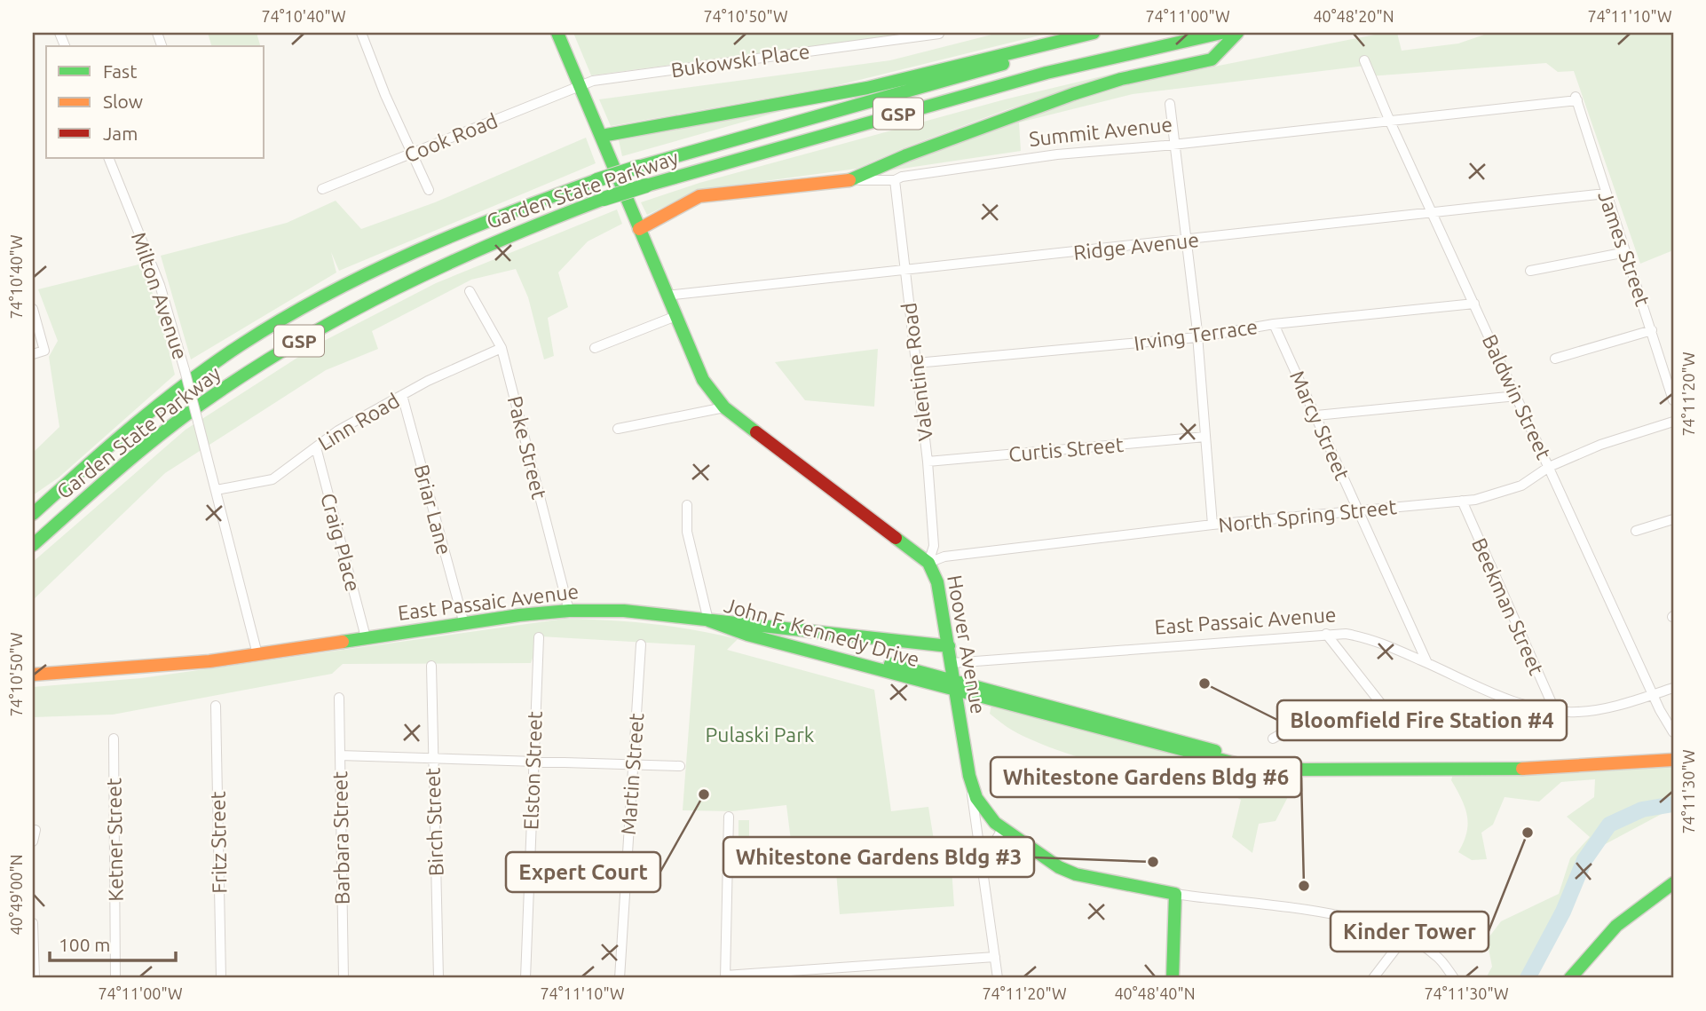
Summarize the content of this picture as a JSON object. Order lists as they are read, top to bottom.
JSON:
{
  "streets": {
    "main road": [
      "GSP",
      "Summit Avenue",
      "Garden State Parkway",
      "East Passaic Avenue",
      "John F. Kennedy Drive",
      "Hoover Avenue"
    ],
    "street": [
      "Bukowski Place",
      "Cook Road",
      "Ridge Avenue",
      "James Street",
      "Milton Avenue",
      "Irving Terrace",
      "Valentine Road",
      "Baldwin Street",
      "Linn Road",
      "Marcy Street",
      "Pake Street",
      "Curtis Street",
      "Briar Lane",
      "North Spring Street",
      "Craig Place",
      "Beekman Street",
      "Elston Street",
      "Martin Street",
      "Birch Street",
      "Barbara Street",
      "Ketner Street",
      "Fritz Street"
    ]
  },
  "crossings": [
    ["Bukowski Place", "Cook Road"],
    ["Bukowski Place", "Hoover Avenue"],
    ["Summit Avenue", "James Street"],
    ["Summit Avenue", "Valentine Road"],
    ["Summit Avenue", "Baldwin Street"],
    ["Summit Avenue", "Hoover Avenue"],
    ["Cook Road", "Hoover Avenue"],
    ["Ridge Avenue", "James Street"],
    ["Ridge Avenue", "Valentine Road"],
    ["Ridge Avenue", "Baldwin Street"],
    ["Ridge Avenue", "Hoover Avenue"],
    ["Milton Avenue", "Linn Road"],
    ["Milton Avenue", "East Passaic Avenue"],
    ["Irving Terrace", "Valentine Road"],
    ["Irving Terrace", "Baldwin Street"],
    ["Irving Terrace", "Marcy Street"],
    ["Valentine Road", "Curtis Street"],
    ["Valentine Road", "North Spring Street"],
    ["Valentine Road", "Hoover Avenue"],
    ["Baldwin Street", "North Spring Street"],
    ["Baldwin Street", "East Passaic Avenue"],
    ["Linn Road", "Pake Street"],
    ["Linn Road", "Briar Lane"],
    ["Linn Road", "Craig Place"],
    ["Marcy Street", "North Spring Street"],
    ["Marcy Street", "East Passaic Avenue"],
    ["Pake Street", "East Passaic Avenue"],
    ["Briar Lane", "East Passaic Avenue"],
    ["North Spring Street", "Beekman Street"],
    ["North Spring Street", "Hoover Avenue"],
    ["Craig Place", "East Passaic Avenue"],
    ["East Passaic Avenue", "Beekman Street"],
    ["East Passaic Avenue", "John F. Kennedy Drive"],
    ["East Passaic Avenue", "Hoover Avenue"],
    ["John F. Kennedy Drive", "Hoover Avenue"]
  ],
  "parks": ["Pulaski Park"],
  "places": [
    "Bloomfield Fire Station #4",
    "Expert Court",
    "Kinder Tower",
    "Whitestone Gardens Bldg #3",
    "Whitestone Gardens Bldg #6"
  ],
  "legend": ["Fast", "Slow", "Jam"],
  "scale_bar": "100 m",
  "coordinates": [
    "74°10'40\"W",
    "74°10'50\"W",
    "74°11'00\"W",
    "40°48'20\"N",
    "74°11'10\"W",
    "74°11'20\"W",
    "74°11'30\"W",
    "40°49'00\"N",
    "40°48'40\"N"
  ]
}
